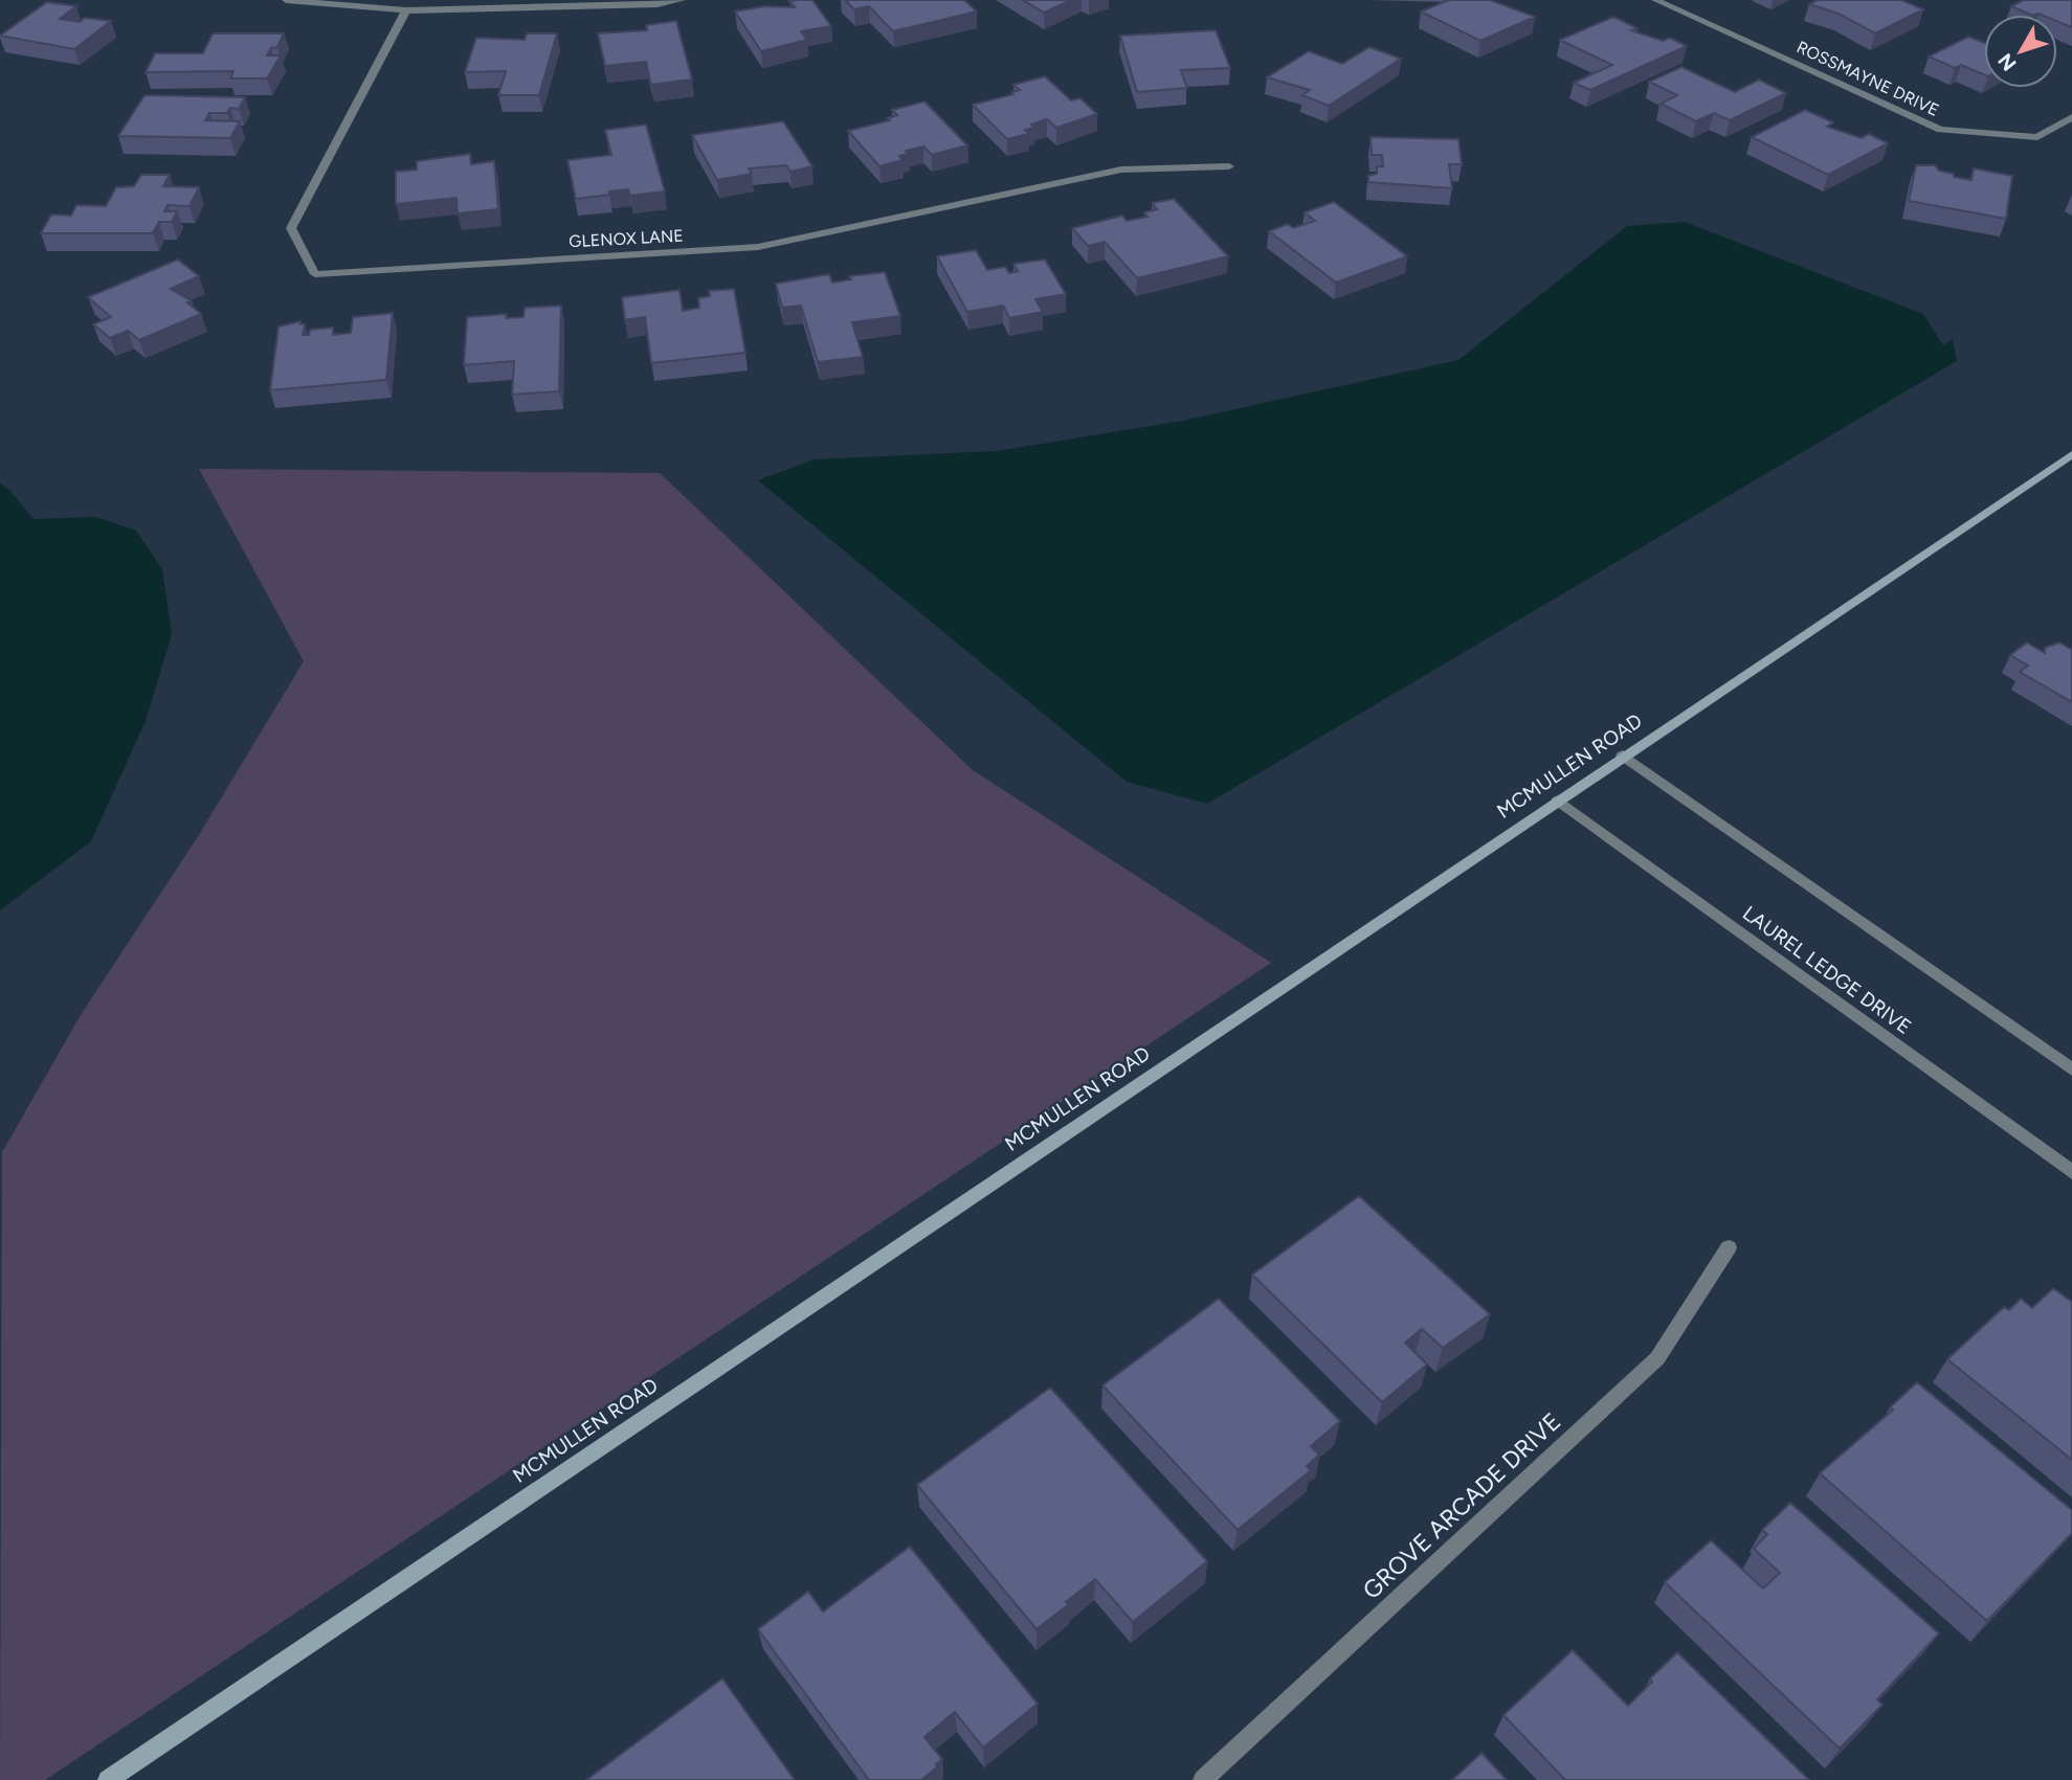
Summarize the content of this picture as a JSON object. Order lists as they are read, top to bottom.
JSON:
{
  "streets": {
    "street": [
      "ROSSMAYNE DRIVE",
      "GLENOX LANE",
      "MCMULLEN ROAD",
      "LAUREL LEDGE DRIVE",
      "GROVE ARCADE DRIVE"
    ]
  },
  "crossings": [
    ["MCMULLEN ROAD", "LAUREL LEDGE DRIVE"]
  ],
  "north": "bottom left"
}
